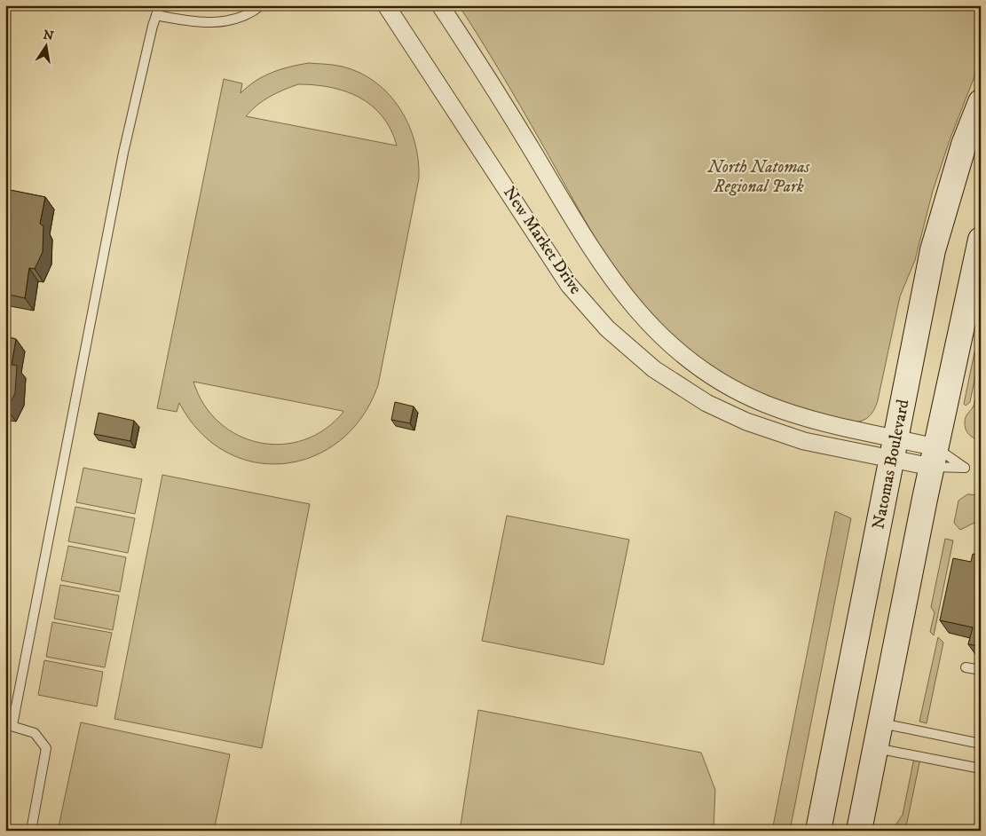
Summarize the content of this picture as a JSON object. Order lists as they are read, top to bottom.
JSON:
{
  "streets": {
    "main road": ["Natomas Boulevard"],
    "street": ["New Market Drive"]
  },
  "crossings": [
    ["New Market Drive", "Natomas Boulevard"]
  ],
  "parks": ["North Natomas Regional Park"],
  "north": "top"
}
